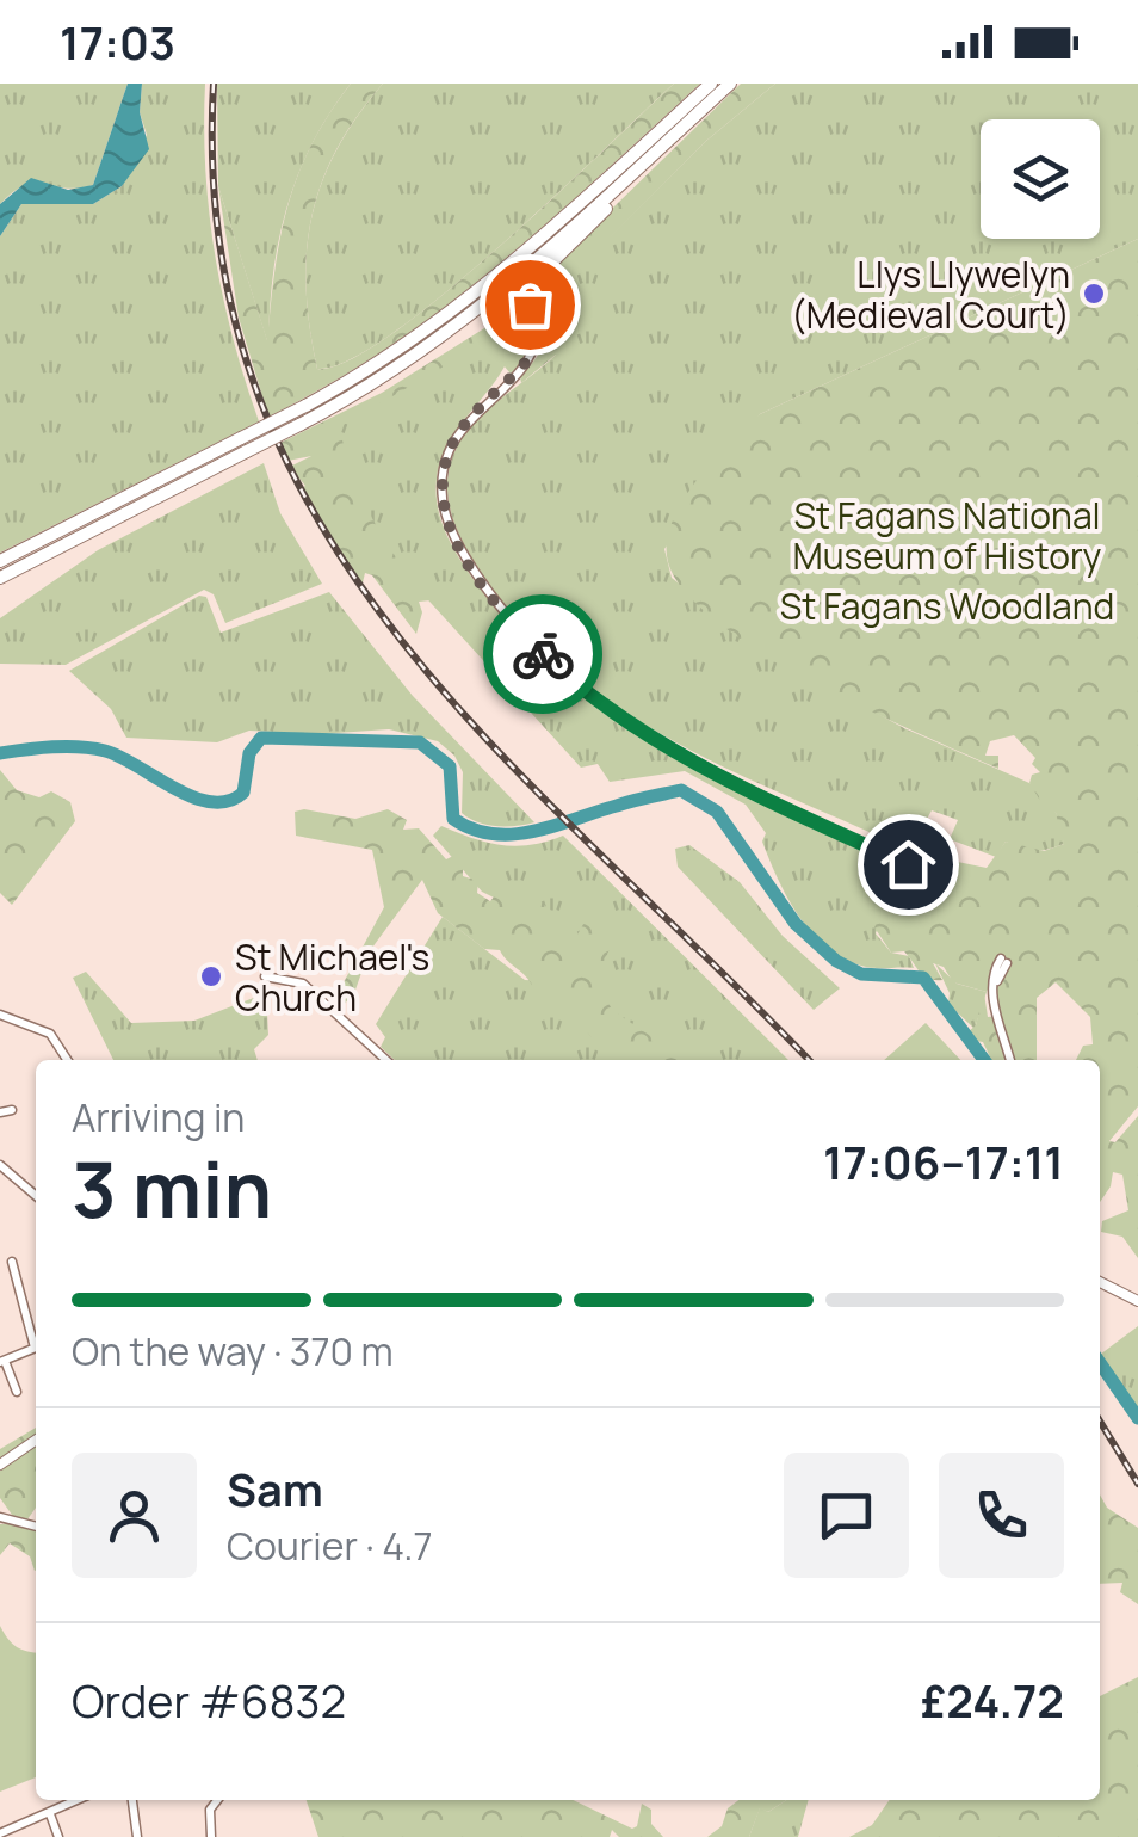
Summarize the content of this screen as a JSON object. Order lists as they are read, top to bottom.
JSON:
{
  "parks": ["St Fagans National Museum of History", "St Fagans Woodland"],
  "places": ["Llys Llywelyn (Medieval Court)", "St Michael's Church"],
  "page": {
    "status": "17:03",
    "heading": ["3 min", "Arriving in", "17:06–17:11"],
    "panel": [
      "Sam",
      "Courier · 4.7",
      "Order #6832",
      "£24.72"
    ],
    "bar": "On the way · 370 m"
  }
}
